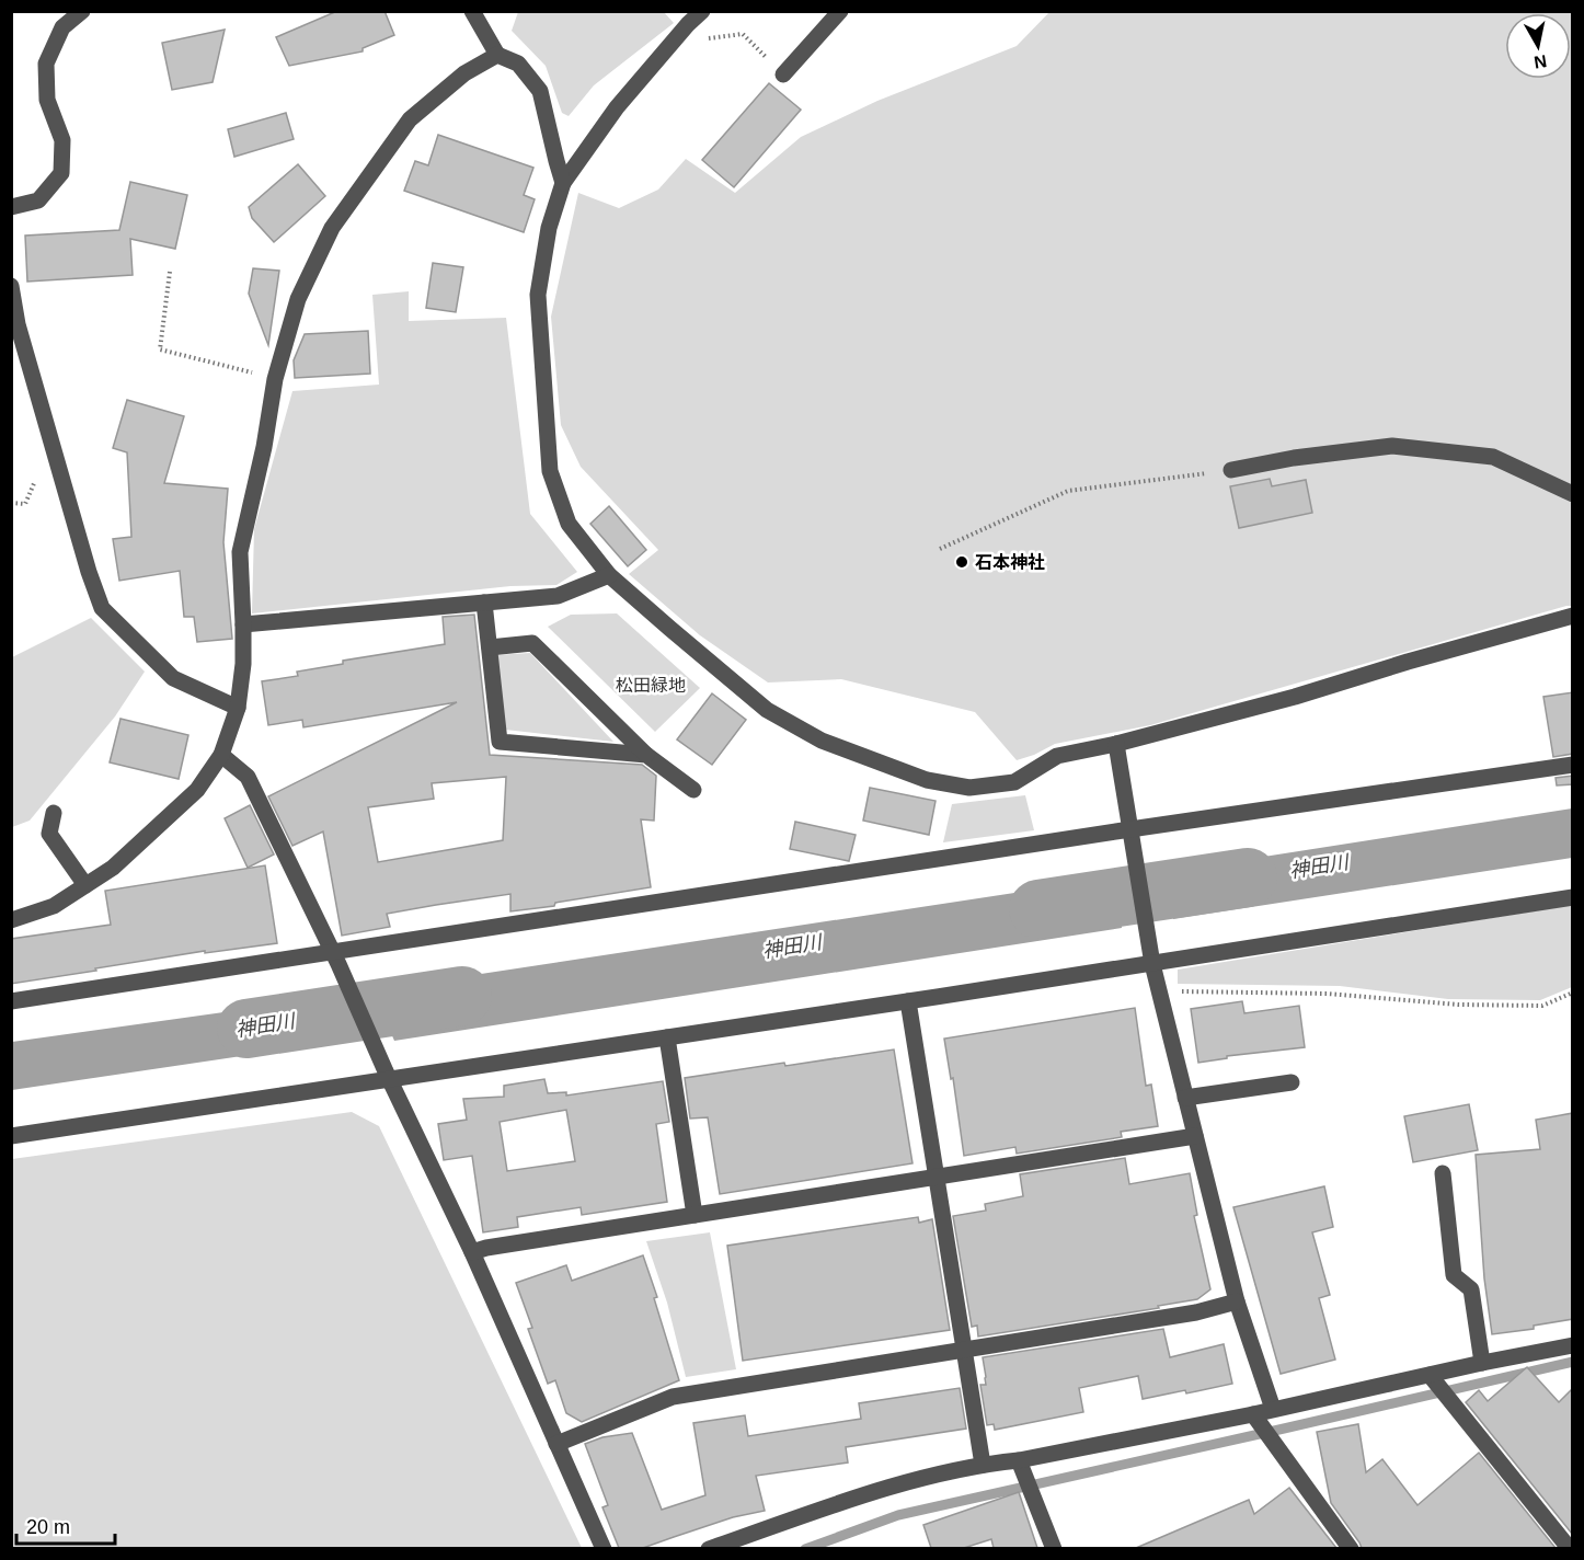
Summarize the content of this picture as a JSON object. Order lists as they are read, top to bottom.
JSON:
{
  "water": ["神田川"],
  "parks": ["松田緑地"],
  "places": ["石本神社"],
  "scale_bar": "20 m",
  "north": "bottom"
}
